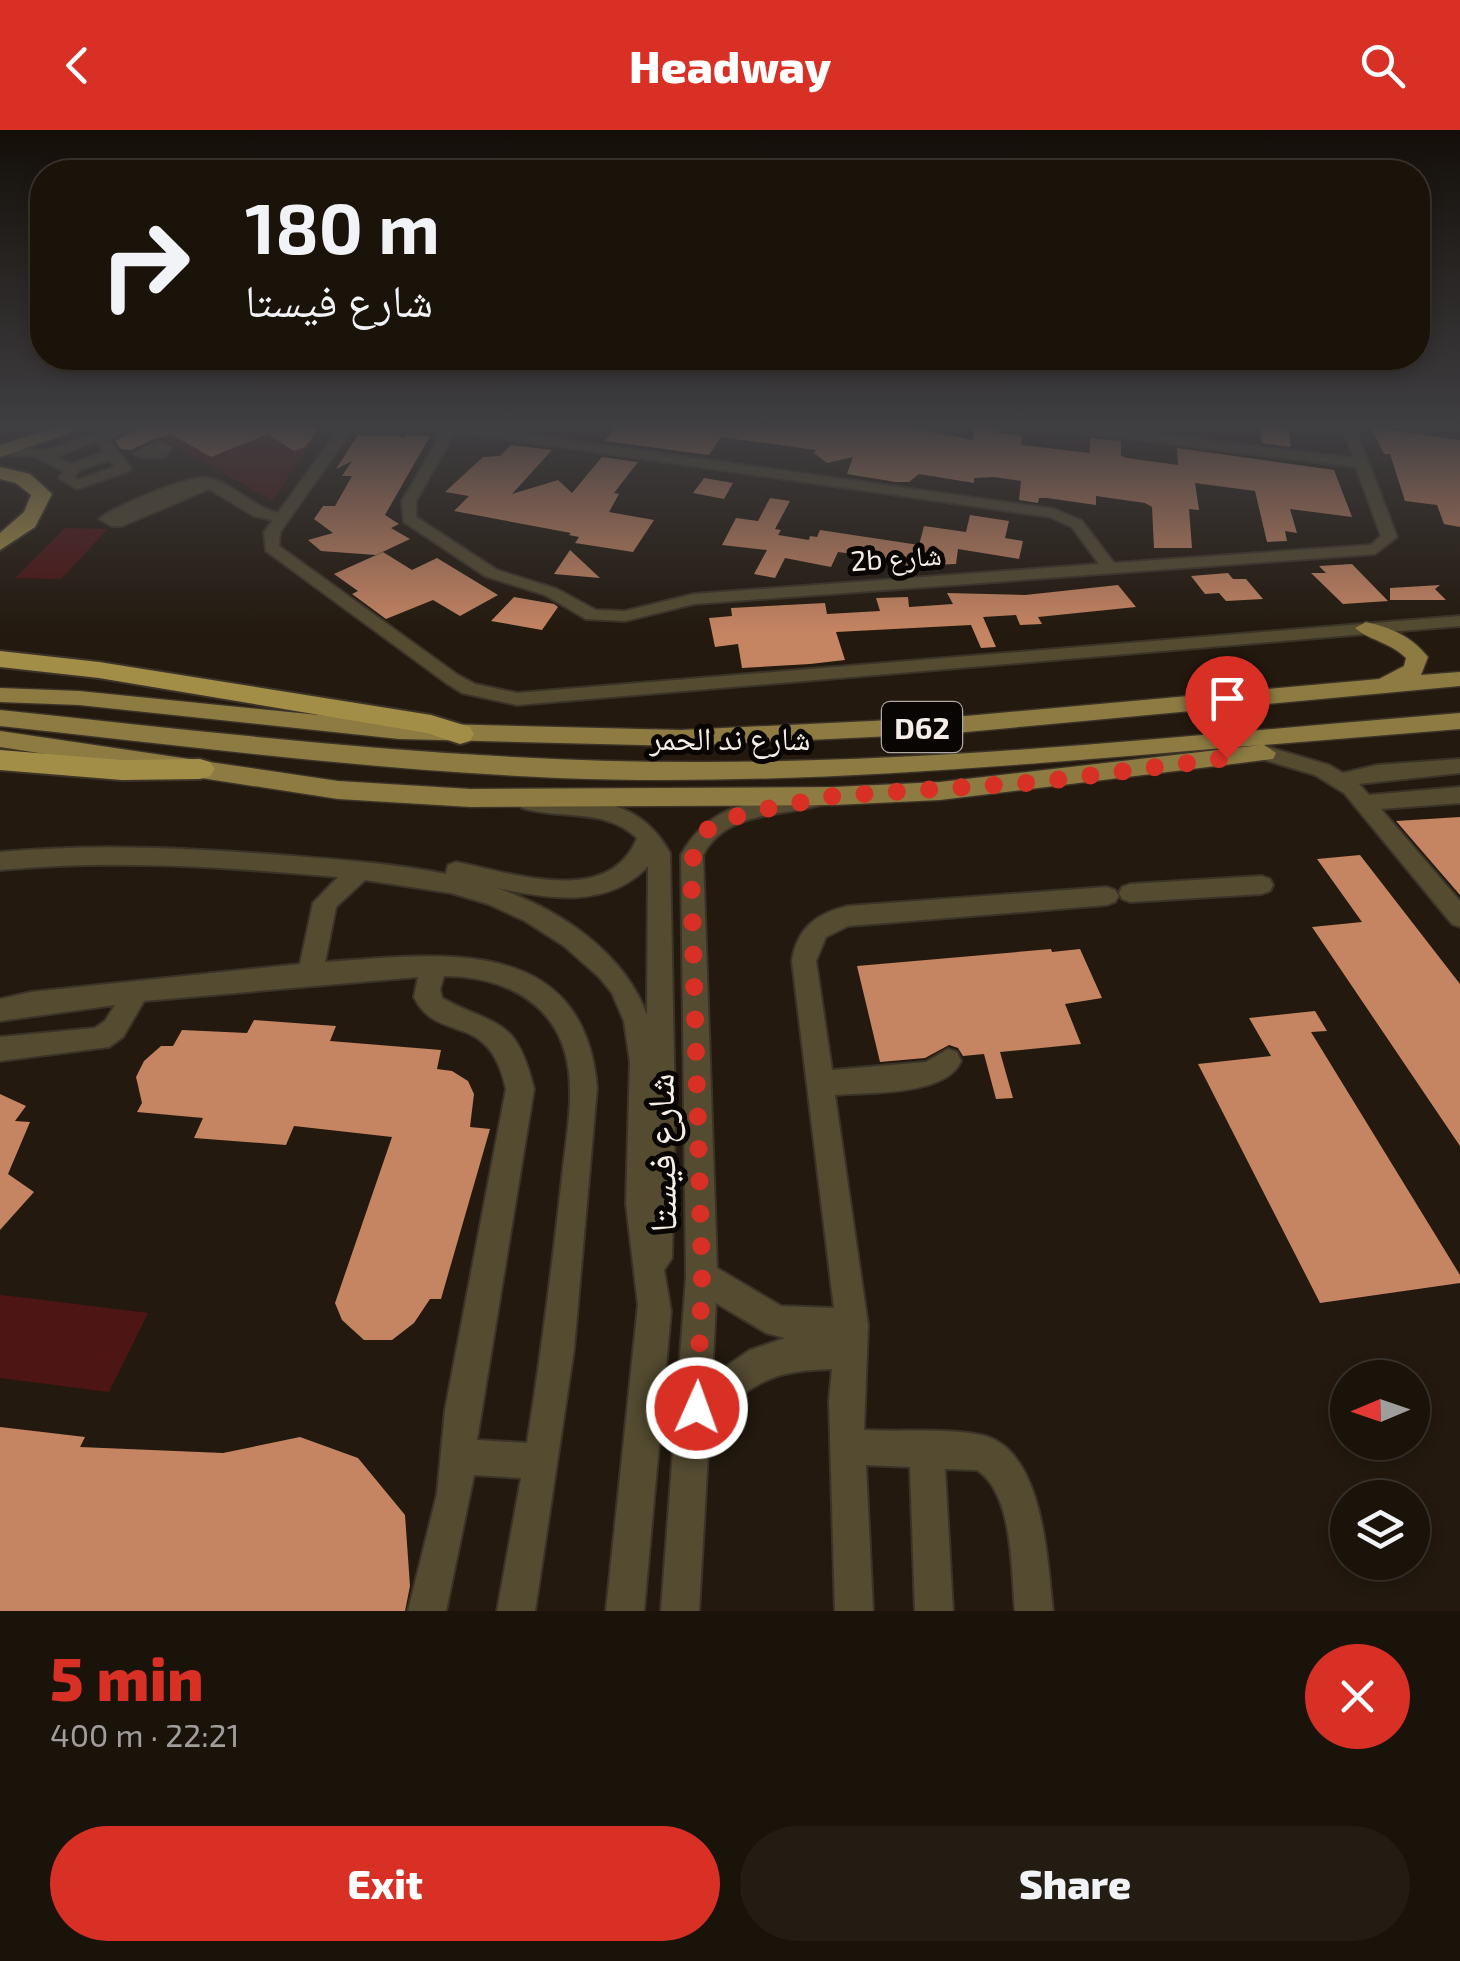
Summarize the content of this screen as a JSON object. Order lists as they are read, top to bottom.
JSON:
{
  "streets": {
    "main road": ["D62", "شارع ند الحمر"],
    "street": ["2b شارع", "شارع فيستا"]
  },
  "north": "left",
  "page": {
    "header": "Headway",
    "turn": ["180 m", "شارع فيستا"],
    "heading": ["5 min", "400 m · 22:21"],
    "buttons": ["Exit", "Share"]
  }
}
